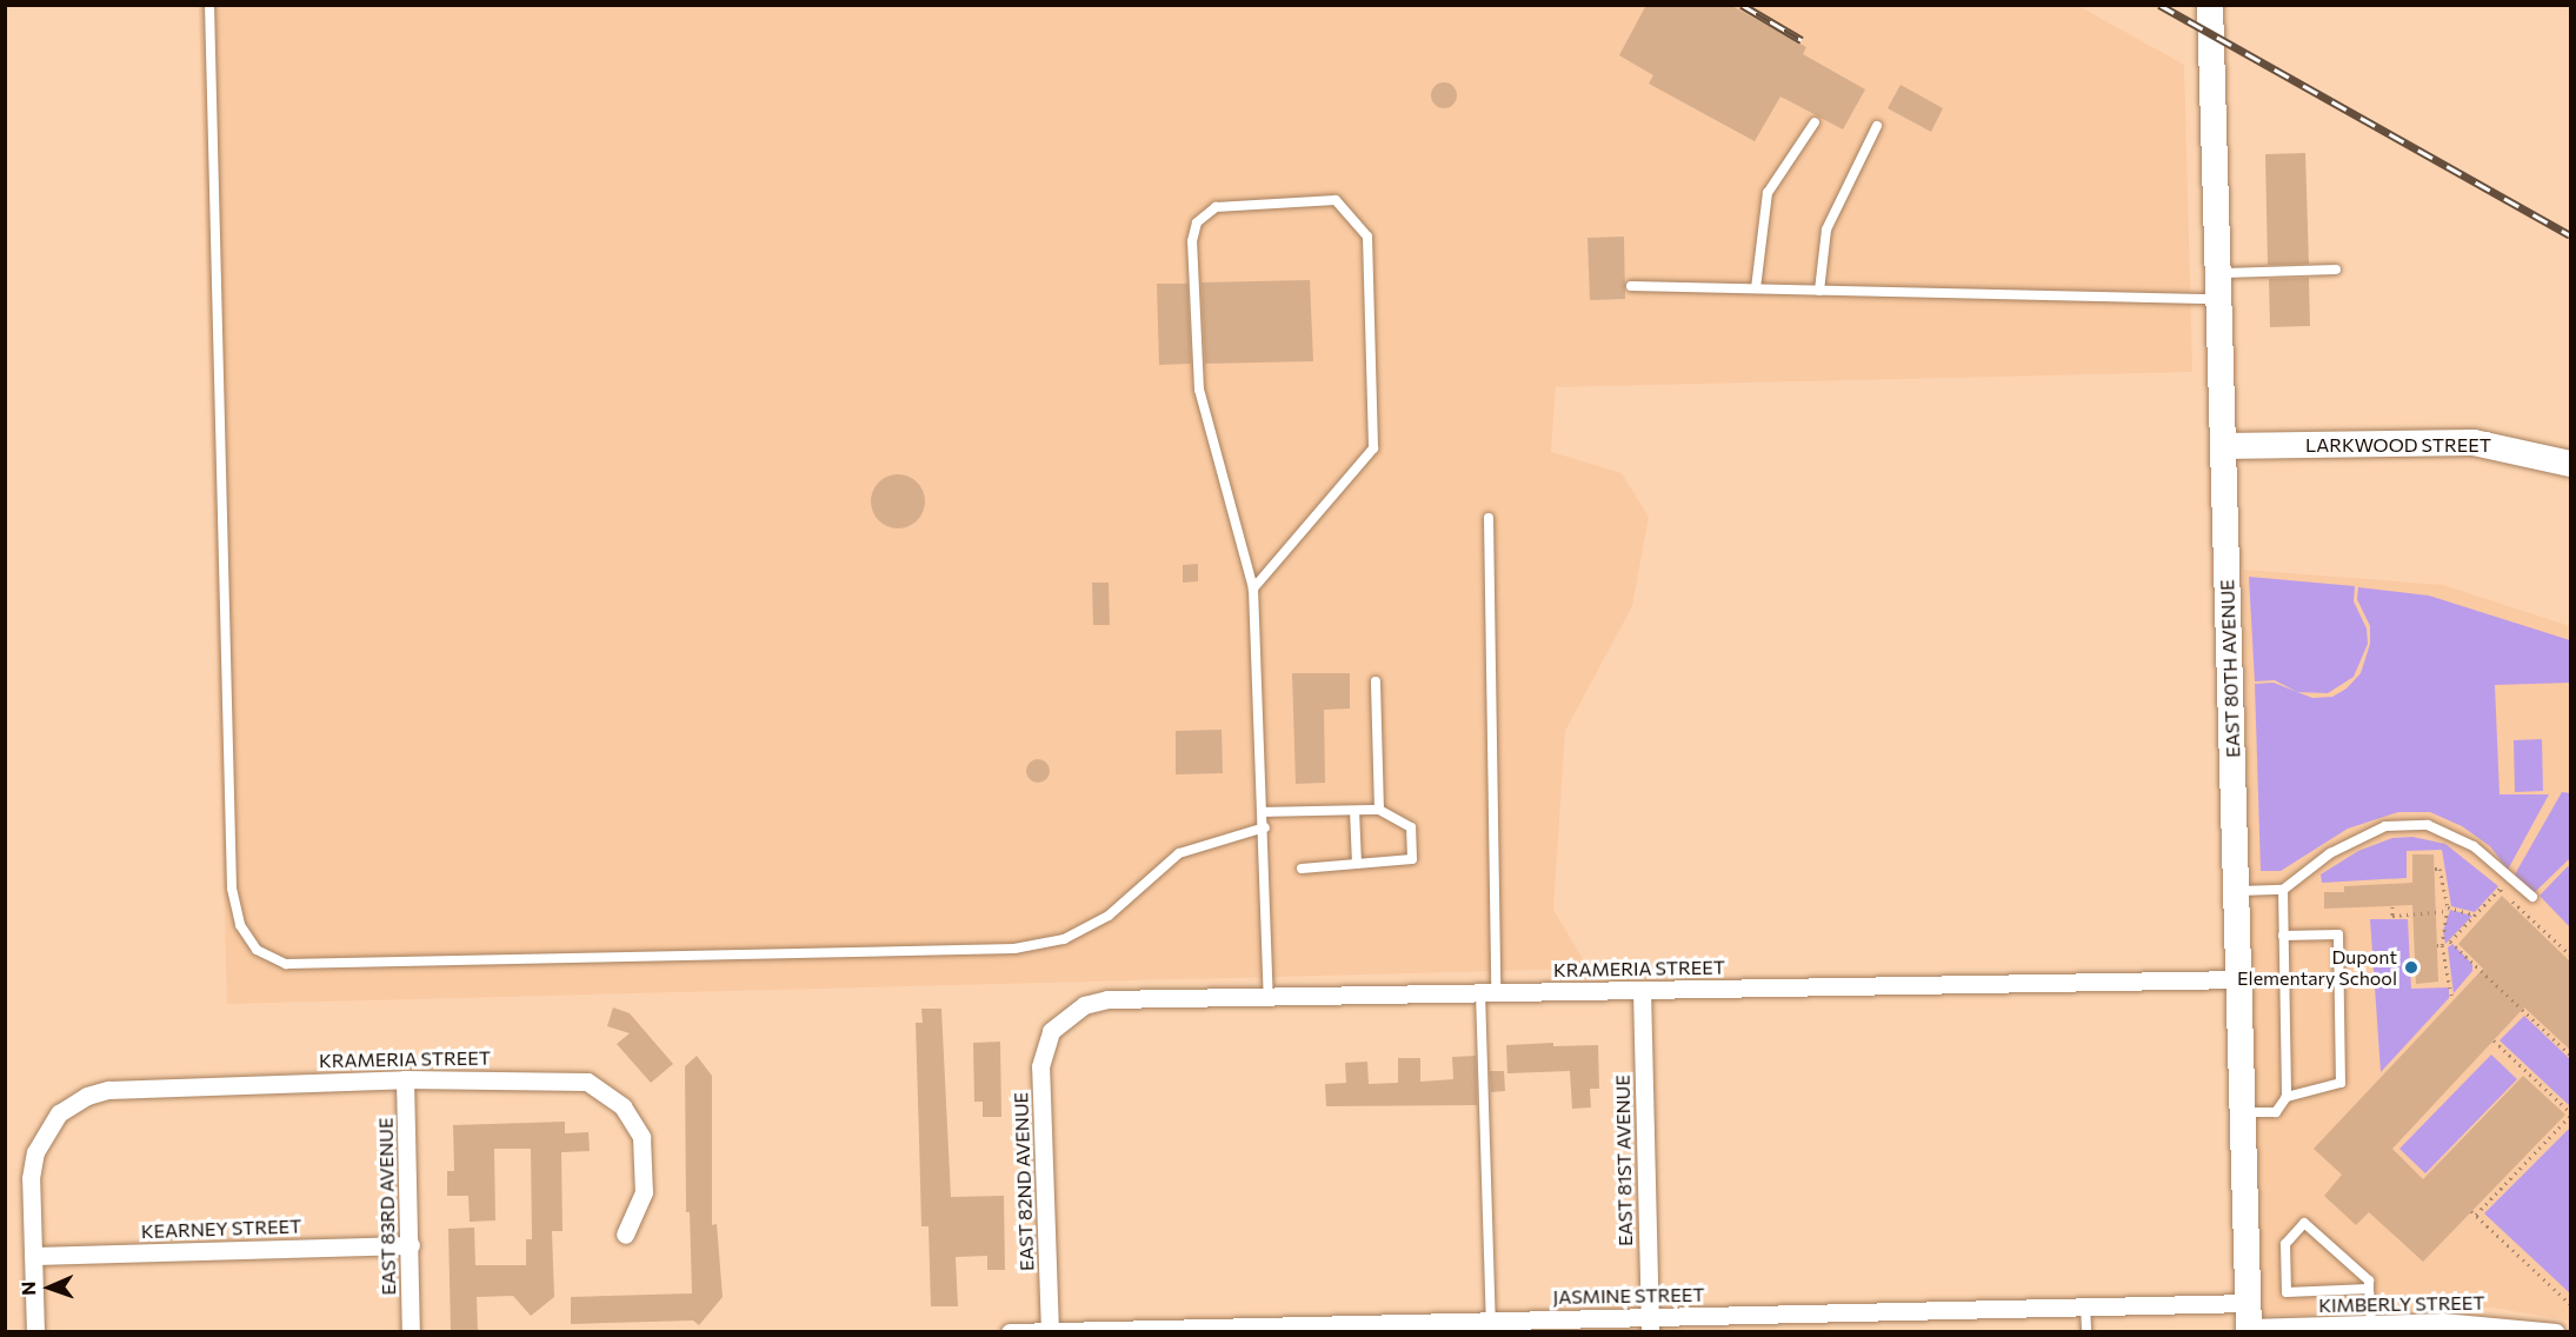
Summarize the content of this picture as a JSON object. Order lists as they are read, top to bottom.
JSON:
{
  "streets": {
    "street": [
      "LARKWOOD STREET",
      "EAST 80TH AVENUE",
      "KRAMERIA STREET",
      "EAST 81ST AVENUE",
      "EAST 82ND AVENUE",
      "EAST 83RD AVENUE",
      "KEARNEY STREET",
      "JASMINE STREET",
      "KIMBERLY STREET"
    ]
  },
  "crossings": [
    ["LARKWOOD STREET", "EAST 80TH AVENUE"],
    ["EAST 80TH AVENUE", "KRAMERIA STREET"],
    ["EAST 80TH AVENUE", "JASMINE STREET"],
    ["EAST 80TH AVENUE", "KIMBERLY STREET"],
    ["KRAMERIA STREET", "EAST 81ST AVENUE"],
    ["KRAMERIA STREET", "EAST 82ND AVENUE"],
    ["KRAMERIA STREET", "EAST 83RD AVENUE"],
    ["KRAMERIA STREET", "KEARNEY STREET"],
    ["EAST 81ST AVENUE", "JASMINE STREET"],
    ["EAST 82ND AVENUE", "JASMINE STREET"],
    ["EAST 83RD AVENUE", "KEARNEY STREET"],
    ["JASMINE STREET", "KIMBERLY STREET"]
  ],
  "places": ["Dupont Elementary School"],
  "north": "left"
}
